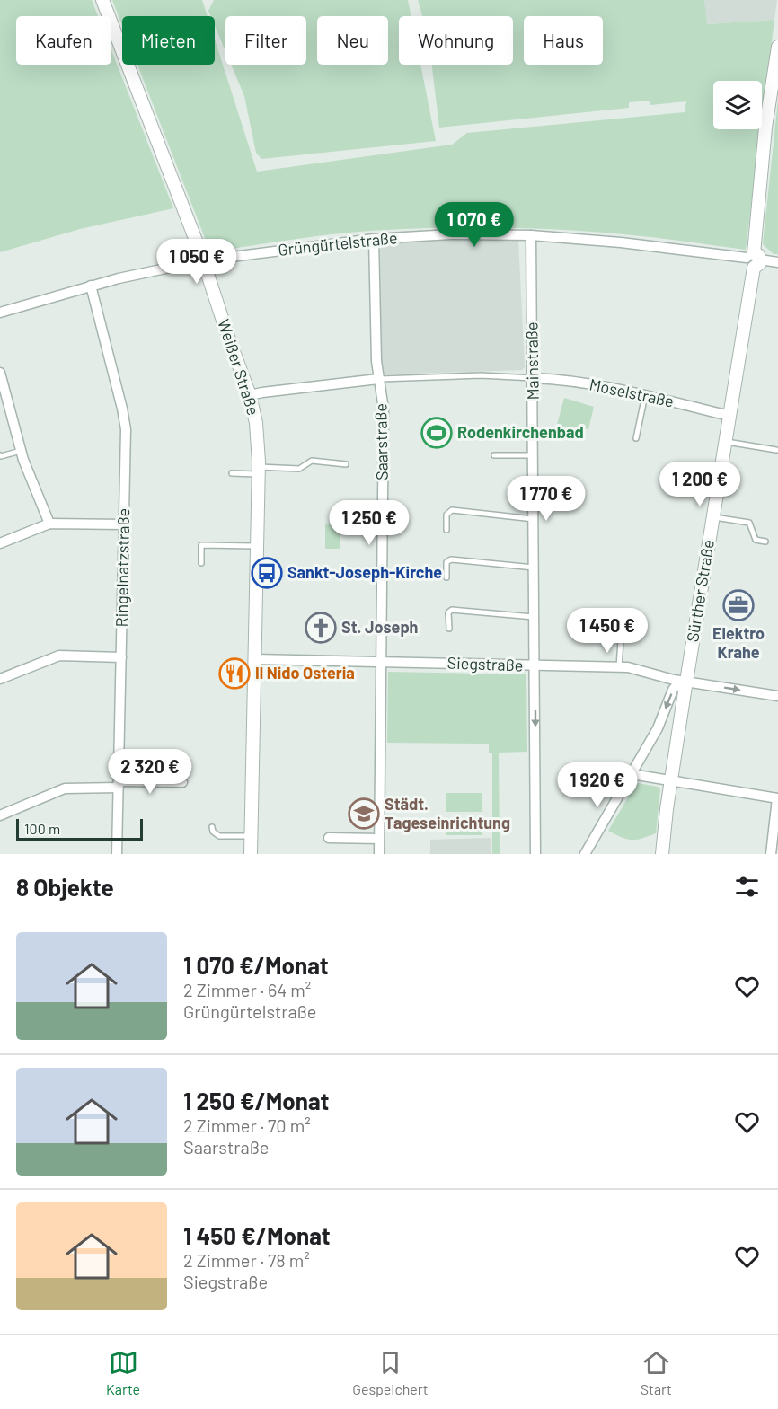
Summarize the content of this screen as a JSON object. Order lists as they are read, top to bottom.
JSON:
{
  "streets": {
    "street": [
      "Grüngürtelstraße",
      "Mainstraße",
      "Weißer Straße",
      "Moselstraße",
      "Saarstraße",
      "Ringelnatzstraße",
      "Sürther Straße",
      "Siegstraße"
    ]
  },
  "crossings": [
    ["Grüngürtelstraße", "Mainstraße"],
    ["Grüngürtelstraße", "Weißer Straße"],
    ["Grüngürtelstraße", "Saarstraße"],
    ["Grüngürtelstraße", "Ringelnatzstraße"],
    ["Grüngürtelstraße", "Sürther Straße"],
    ["Mainstraße", "Moselstraße"],
    ["Mainstraße", "Siegstraße"],
    ["Weißer Straße", "Siegstraße"],
    ["Moselstraße", "Sürther Straße"],
    ["Saarstraße", "Siegstraße"],
    ["Sürther Straße", "Siegstraße"]
  ],
  "places": {
    "sports": ["Rodenkirchenbad"],
    "bus stop": ["Sankt-Joseph-Kirche"],
    "office": ["Elektro Krahe"],
    "church": ["St. Joseph"],
    "restaurant": ["Il Nido Osteria"],
    "school or university": ["Städt. Tageseinrichtung"]
  },
  "scale_bar": "100 m",
  "page": {
    "chip": [
      "Kaufen",
      "Mieten",
      "Filter",
      "Neu",
      "Wohnung",
      "Haus"
    ],
    "price": [
      "1 070 €",
      "1 050 €",
      "1 200 €",
      "1 770 €",
      "1 250 €",
      "1 450 €",
      "2 320 €",
      "1 920 €"
    ],
    "scale": "100 m",
    "heading": "8 Objekte",
    "list": [
      {
        "name": "1 070 €/Monat",
        "note": "2 Zimmer · 64 m² · Grüngürtelstraße"
      },
      {
        "name": "1 250 €/Monat",
        "note": "2 Zimmer · 70 m² · Saarstraße"
      },
      {
        "name": "1 450 €/Monat",
        "note": "2 Zimmer · 78 m² · Siegstraße"
      }
    ],
    "tabs": ["Karte", "Gespeichert", "Start"]
  }
}
